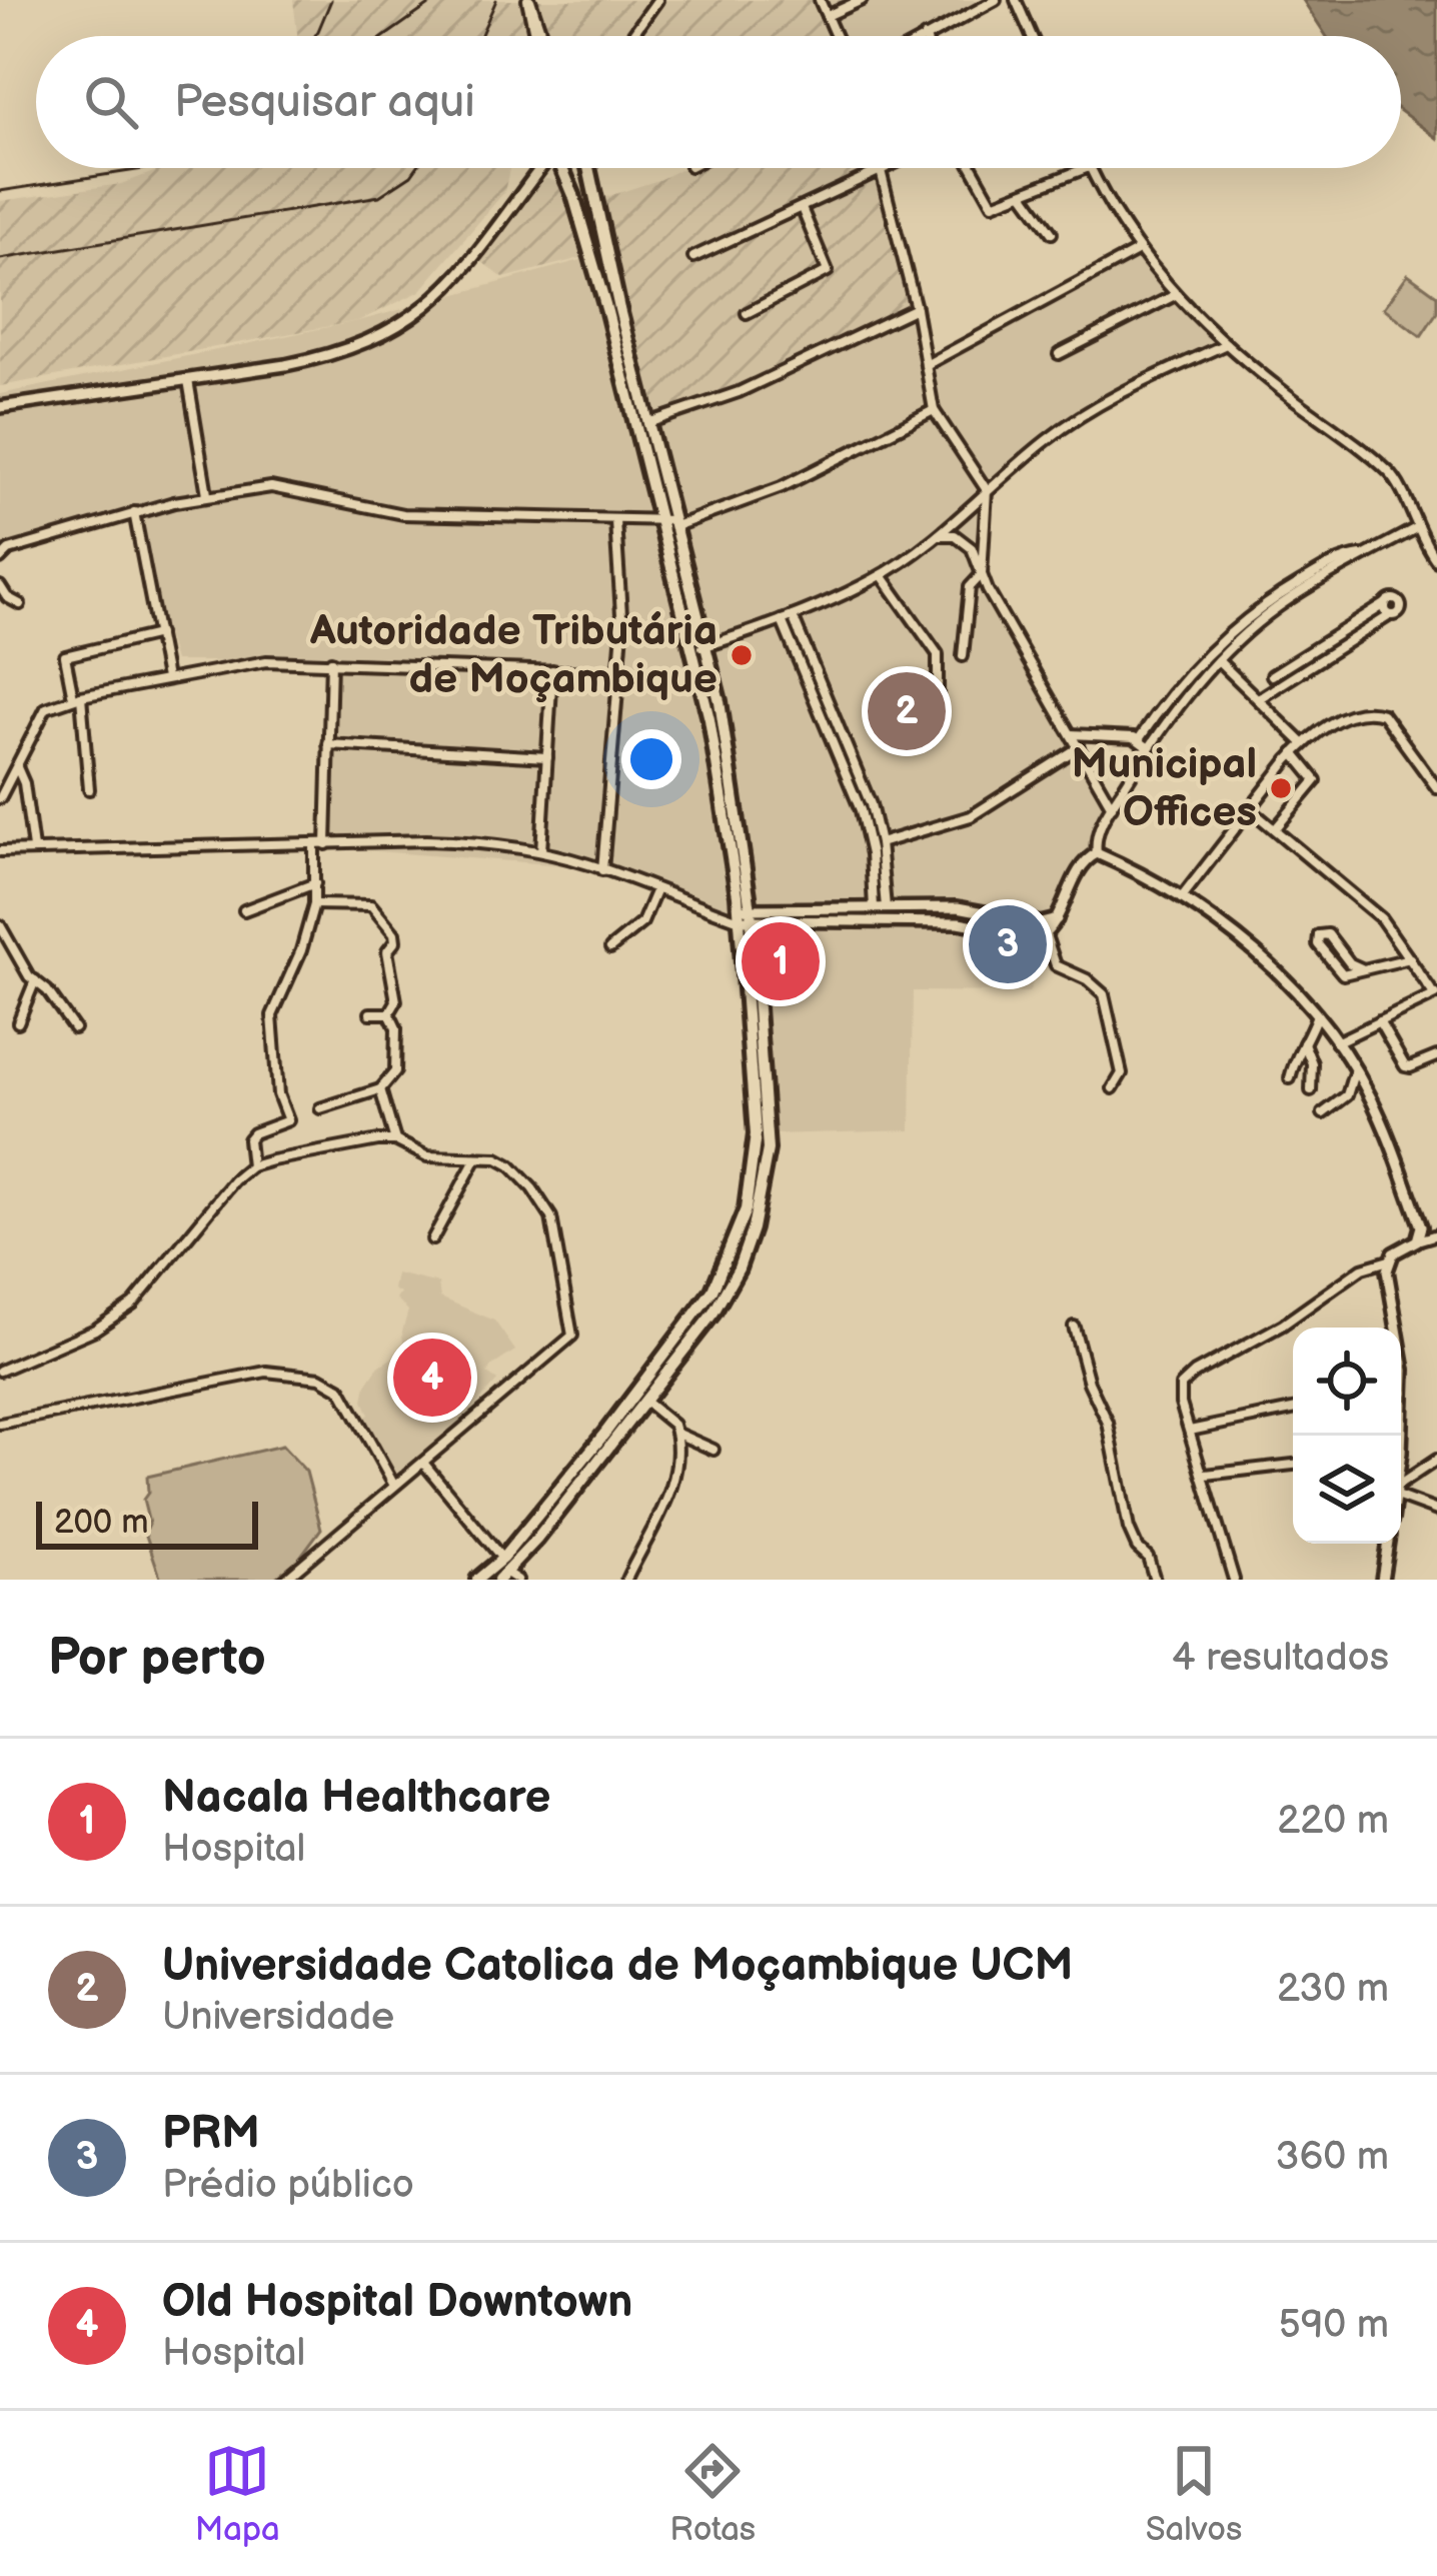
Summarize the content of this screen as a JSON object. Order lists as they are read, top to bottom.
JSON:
{
  "places": ["Autoridade Tributária de Moçambique", "Municipal Offices"],
  "scale_bar": "200 m",
  "page": {
    "search": "Pesquisar aqui",
    "pins": [
      "2",
      "3",
      "1",
      "4"
    ],
    "scale": "200 m",
    "heading": ["Por perto", "4 resultados"],
    "list": [
      {
        "mark": "1",
        "name": "Nacala Healthcare",
        "note": "Hospital",
        "value": "220 m"
      },
      {
        "mark": "2",
        "name": "Universidade Catolica de Moçambique UCM",
        "note": "Universidade",
        "value": "230 m"
      },
      {
        "mark": "3",
        "name": "PRM",
        "note": "Prédio público",
        "value": "360 m"
      },
      {
        "mark": "4",
        "name": "Old Hospital Downtown",
        "note": "Hospital",
        "value": "590 m"
      }
    ],
    "nav": ["Mapa", "Rotas", "Salvos"]
  }
}
